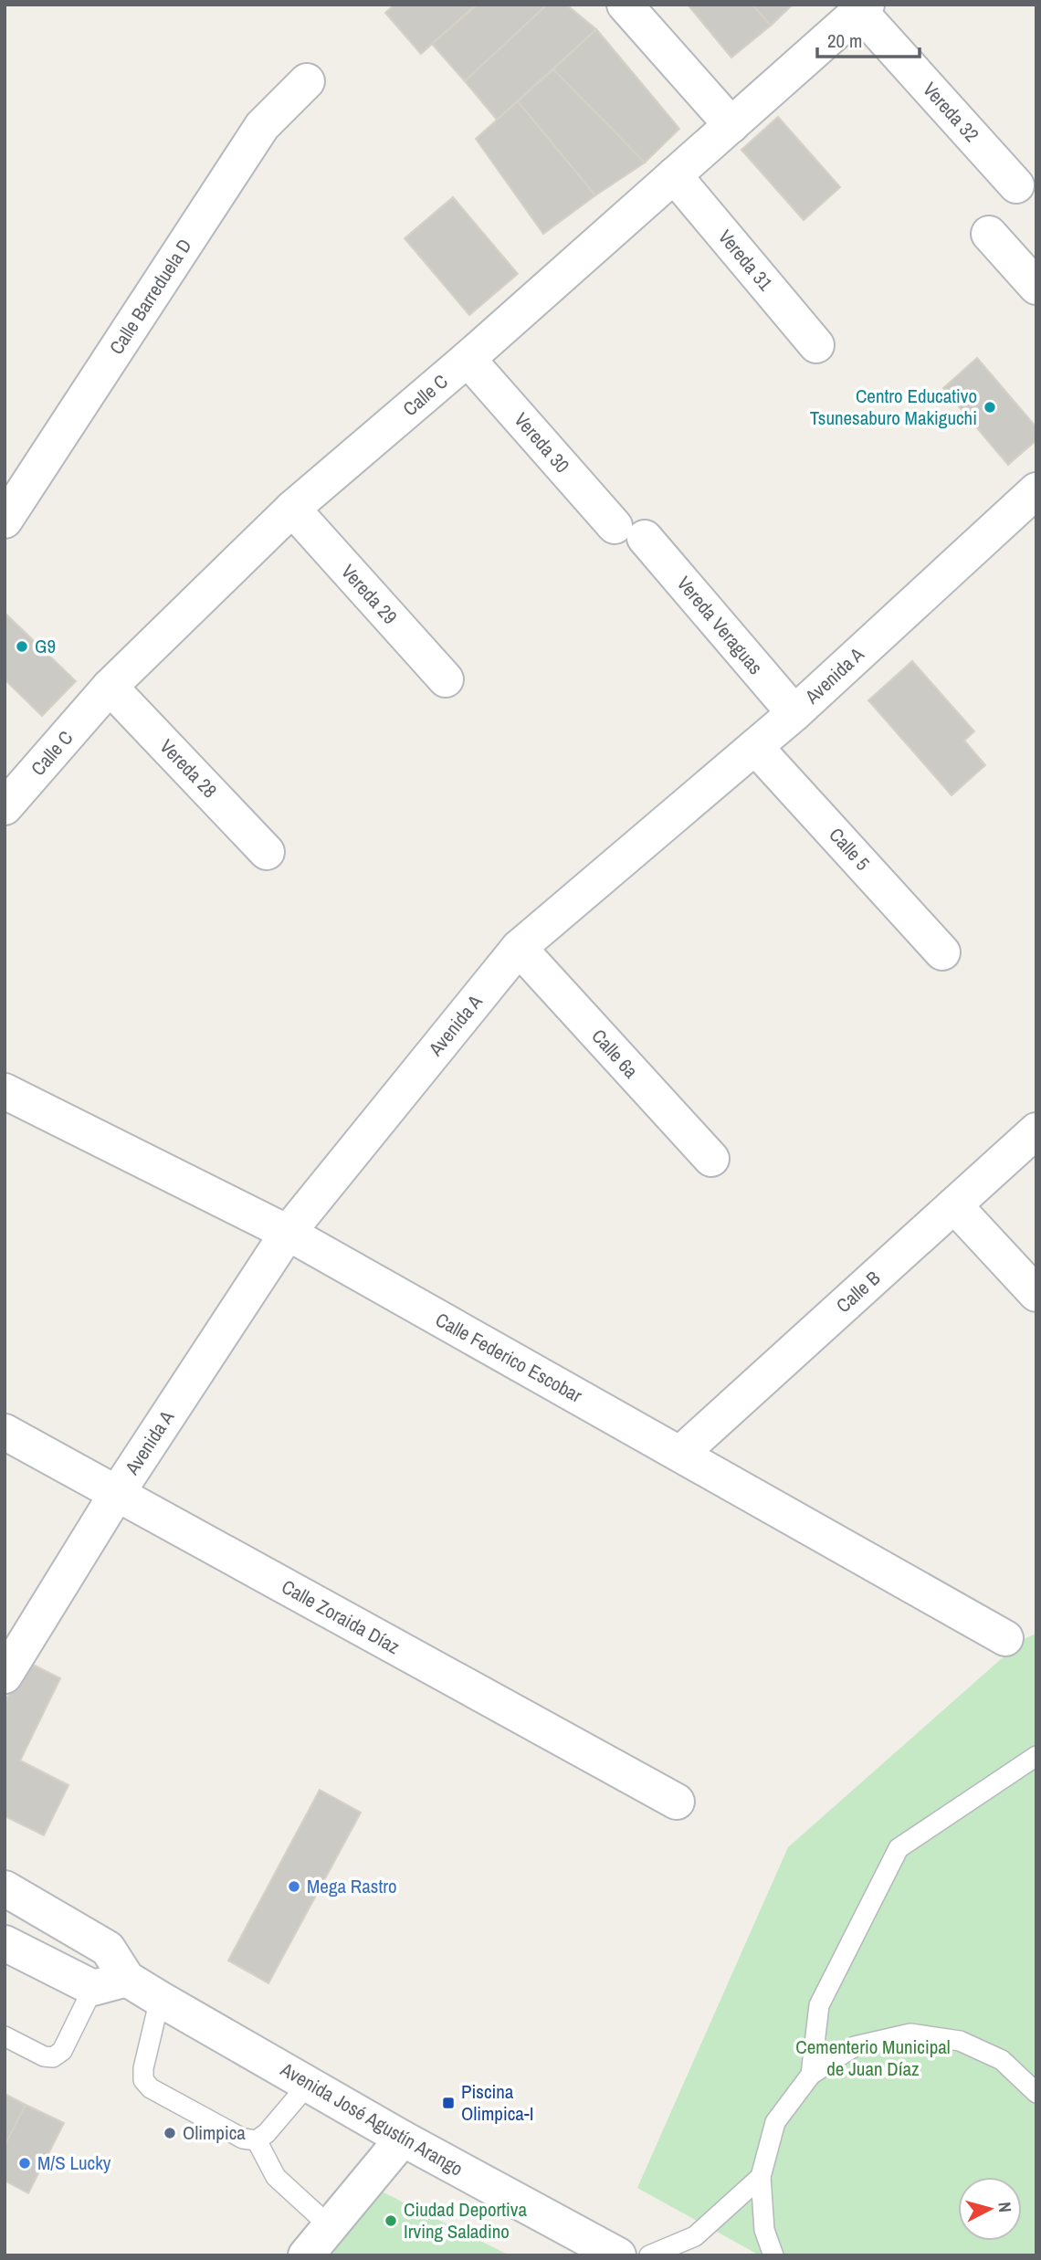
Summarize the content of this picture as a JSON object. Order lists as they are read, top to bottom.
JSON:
{
  "streets": {
    "street": [
      "Vereda 32",
      "Vereda 31",
      "Calle Barreduela D",
      "Calle C",
      "Vereda 30",
      "Vereda 29",
      "Vereda Veraguas",
      "Avenida A",
      "Vereda 28",
      "Calle 5",
      "Calle 6a",
      "Calle B",
      "Calle Federico Escobar",
      "Calle Zoraida Díaz",
      "Avenida José Agustín Arango"
    ]
  },
  "crossings": [
    ["Vereda 32", "Calle C"],
    ["Vereda 31", "Calle C"],
    ["Calle C", "Vereda 30"],
    ["Calle C", "Vereda 29"],
    ["Calle C", "Vereda 28"],
    ["Vereda 30", "Vereda Veraguas"],
    ["Vereda Veraguas", "Avenida A"],
    ["Avenida A", "Calle 5"],
    ["Avenida A", "Calle 6a"],
    ["Avenida A", "Calle Federico Escobar"],
    ["Avenida A", "Calle Zoraida Díaz"],
    ["Calle B", "Calle Federico Escobar"]
  ],
  "parks": ["Cementerio Municipal de Juan Díaz"],
  "places": {
    "other": [
      "Centro Educativo Tsunesaburo Makiguchi",
      "G9",
      "Mega Rastro",
      "Olimpica",
      "M/S Lucky",
      "Ciudad Deportiva Irving Saladino"
    ],
    "transit": ["Piscina Olimpica-I"]
  },
  "scale_bar": "20 m",
  "north": "right"
}
